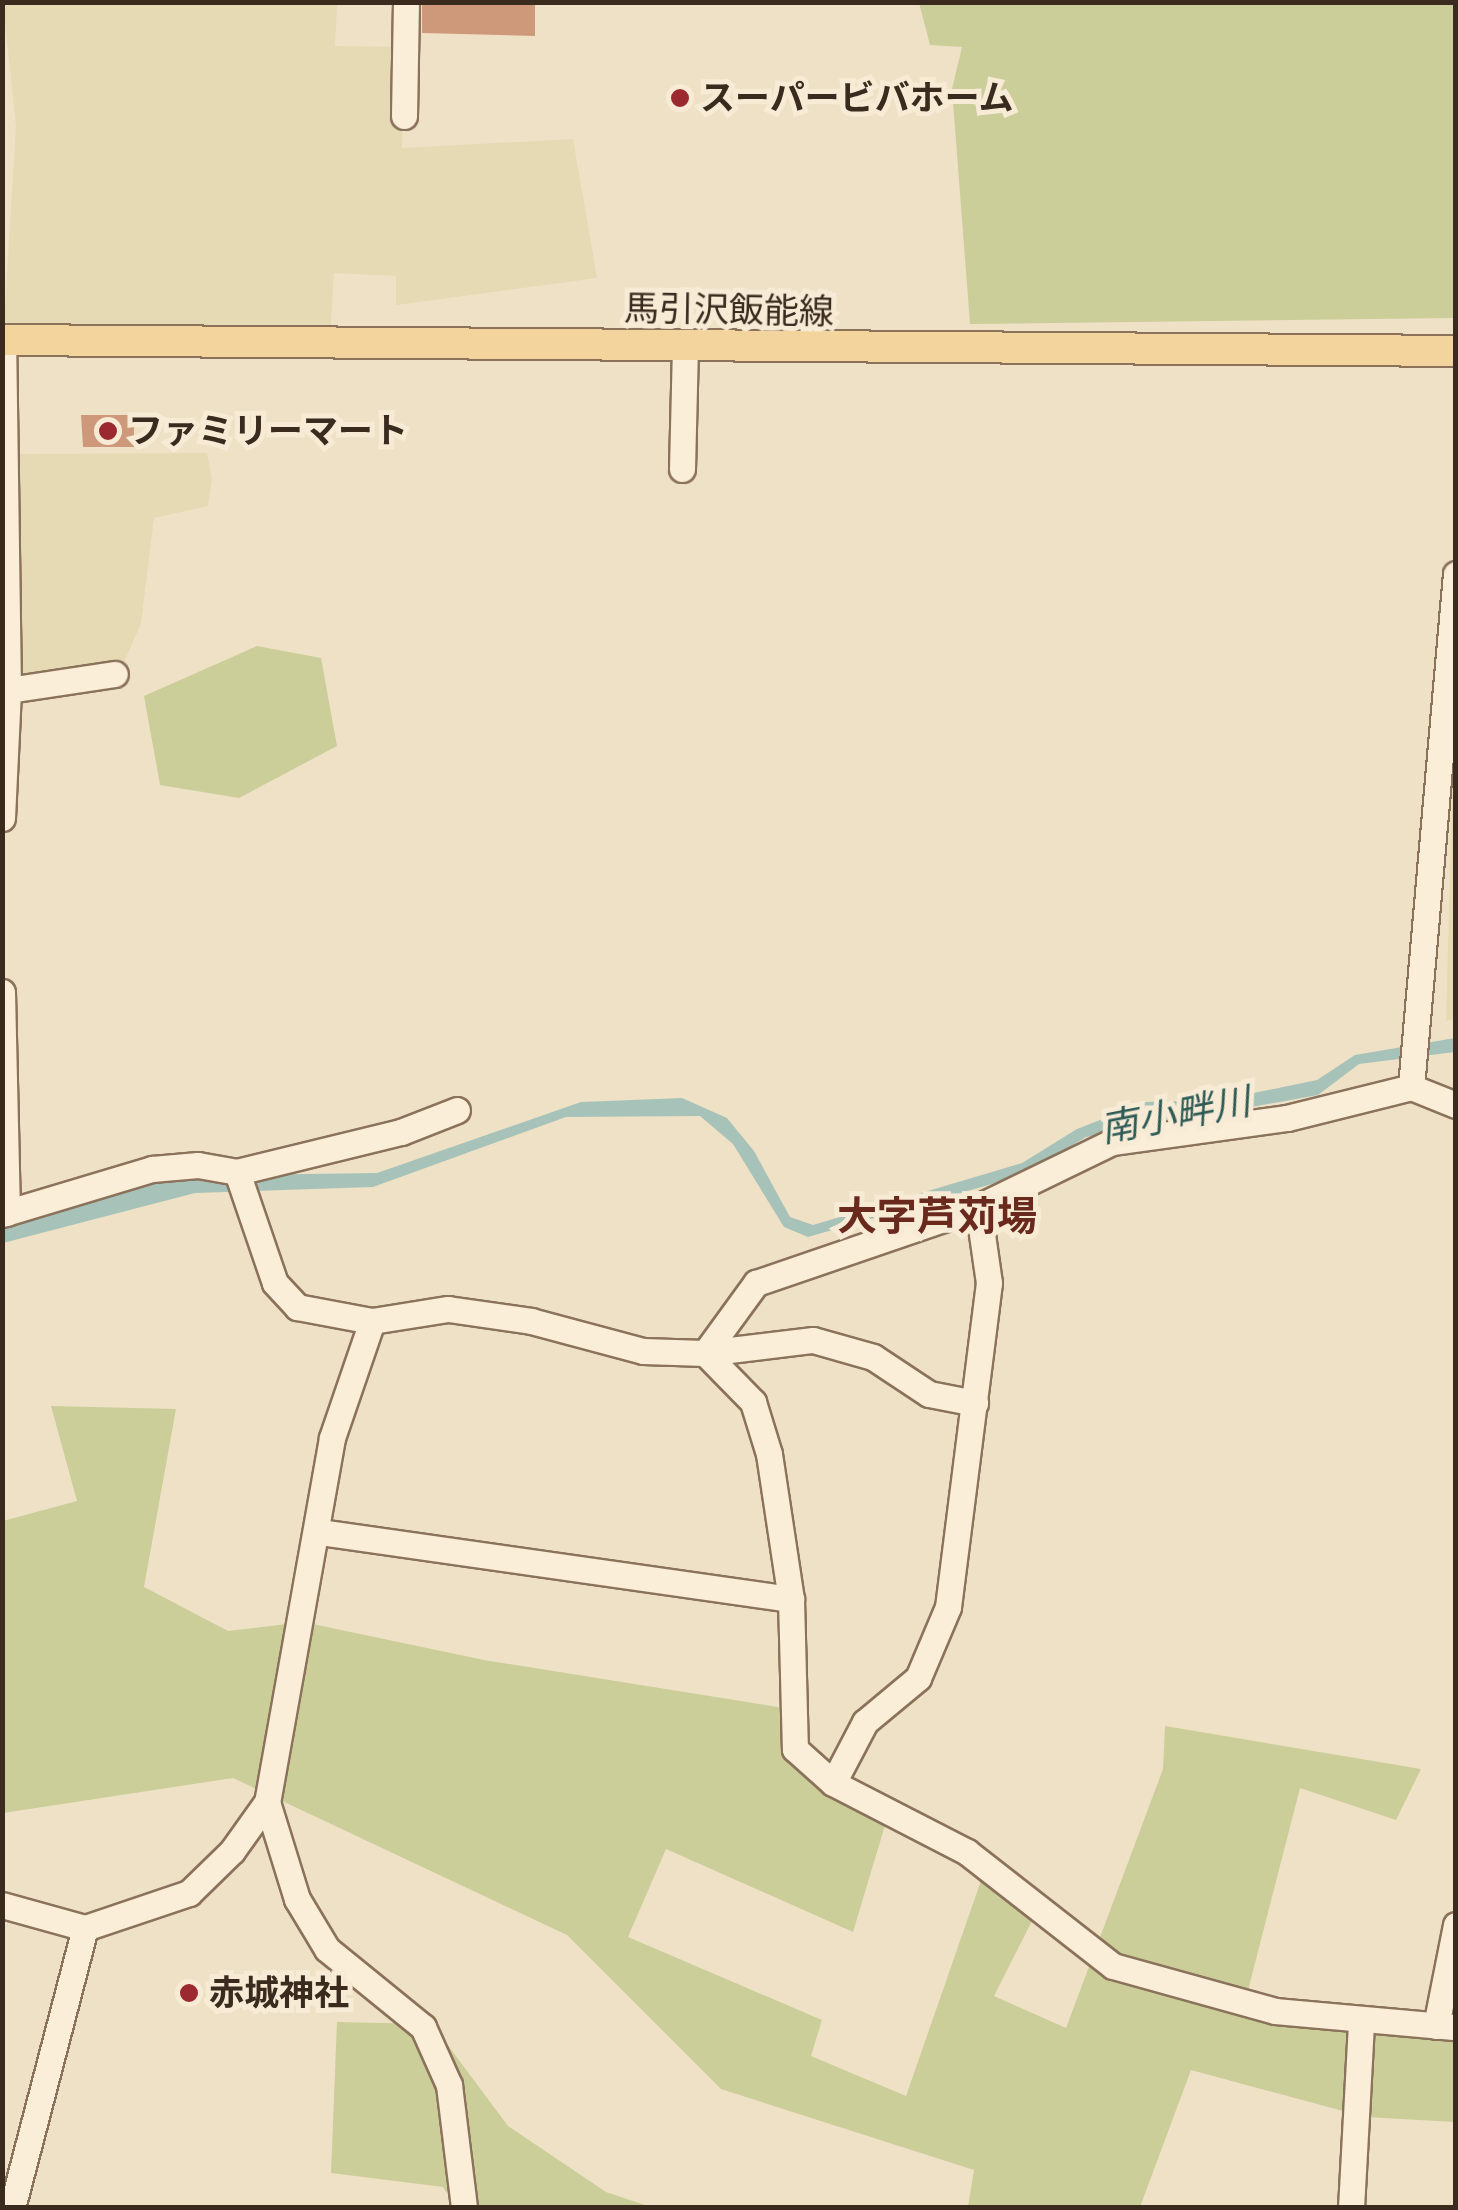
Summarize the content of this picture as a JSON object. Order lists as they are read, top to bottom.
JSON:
{
  "streets": {
    "main road": ["馬引沢飯能線"]
  },
  "districts": ["大字芦苅場"],
  "water": ["南小畔川"],
  "places": ["スーパービバホーム", "ファミリーマート", "赤城神社"]
}
